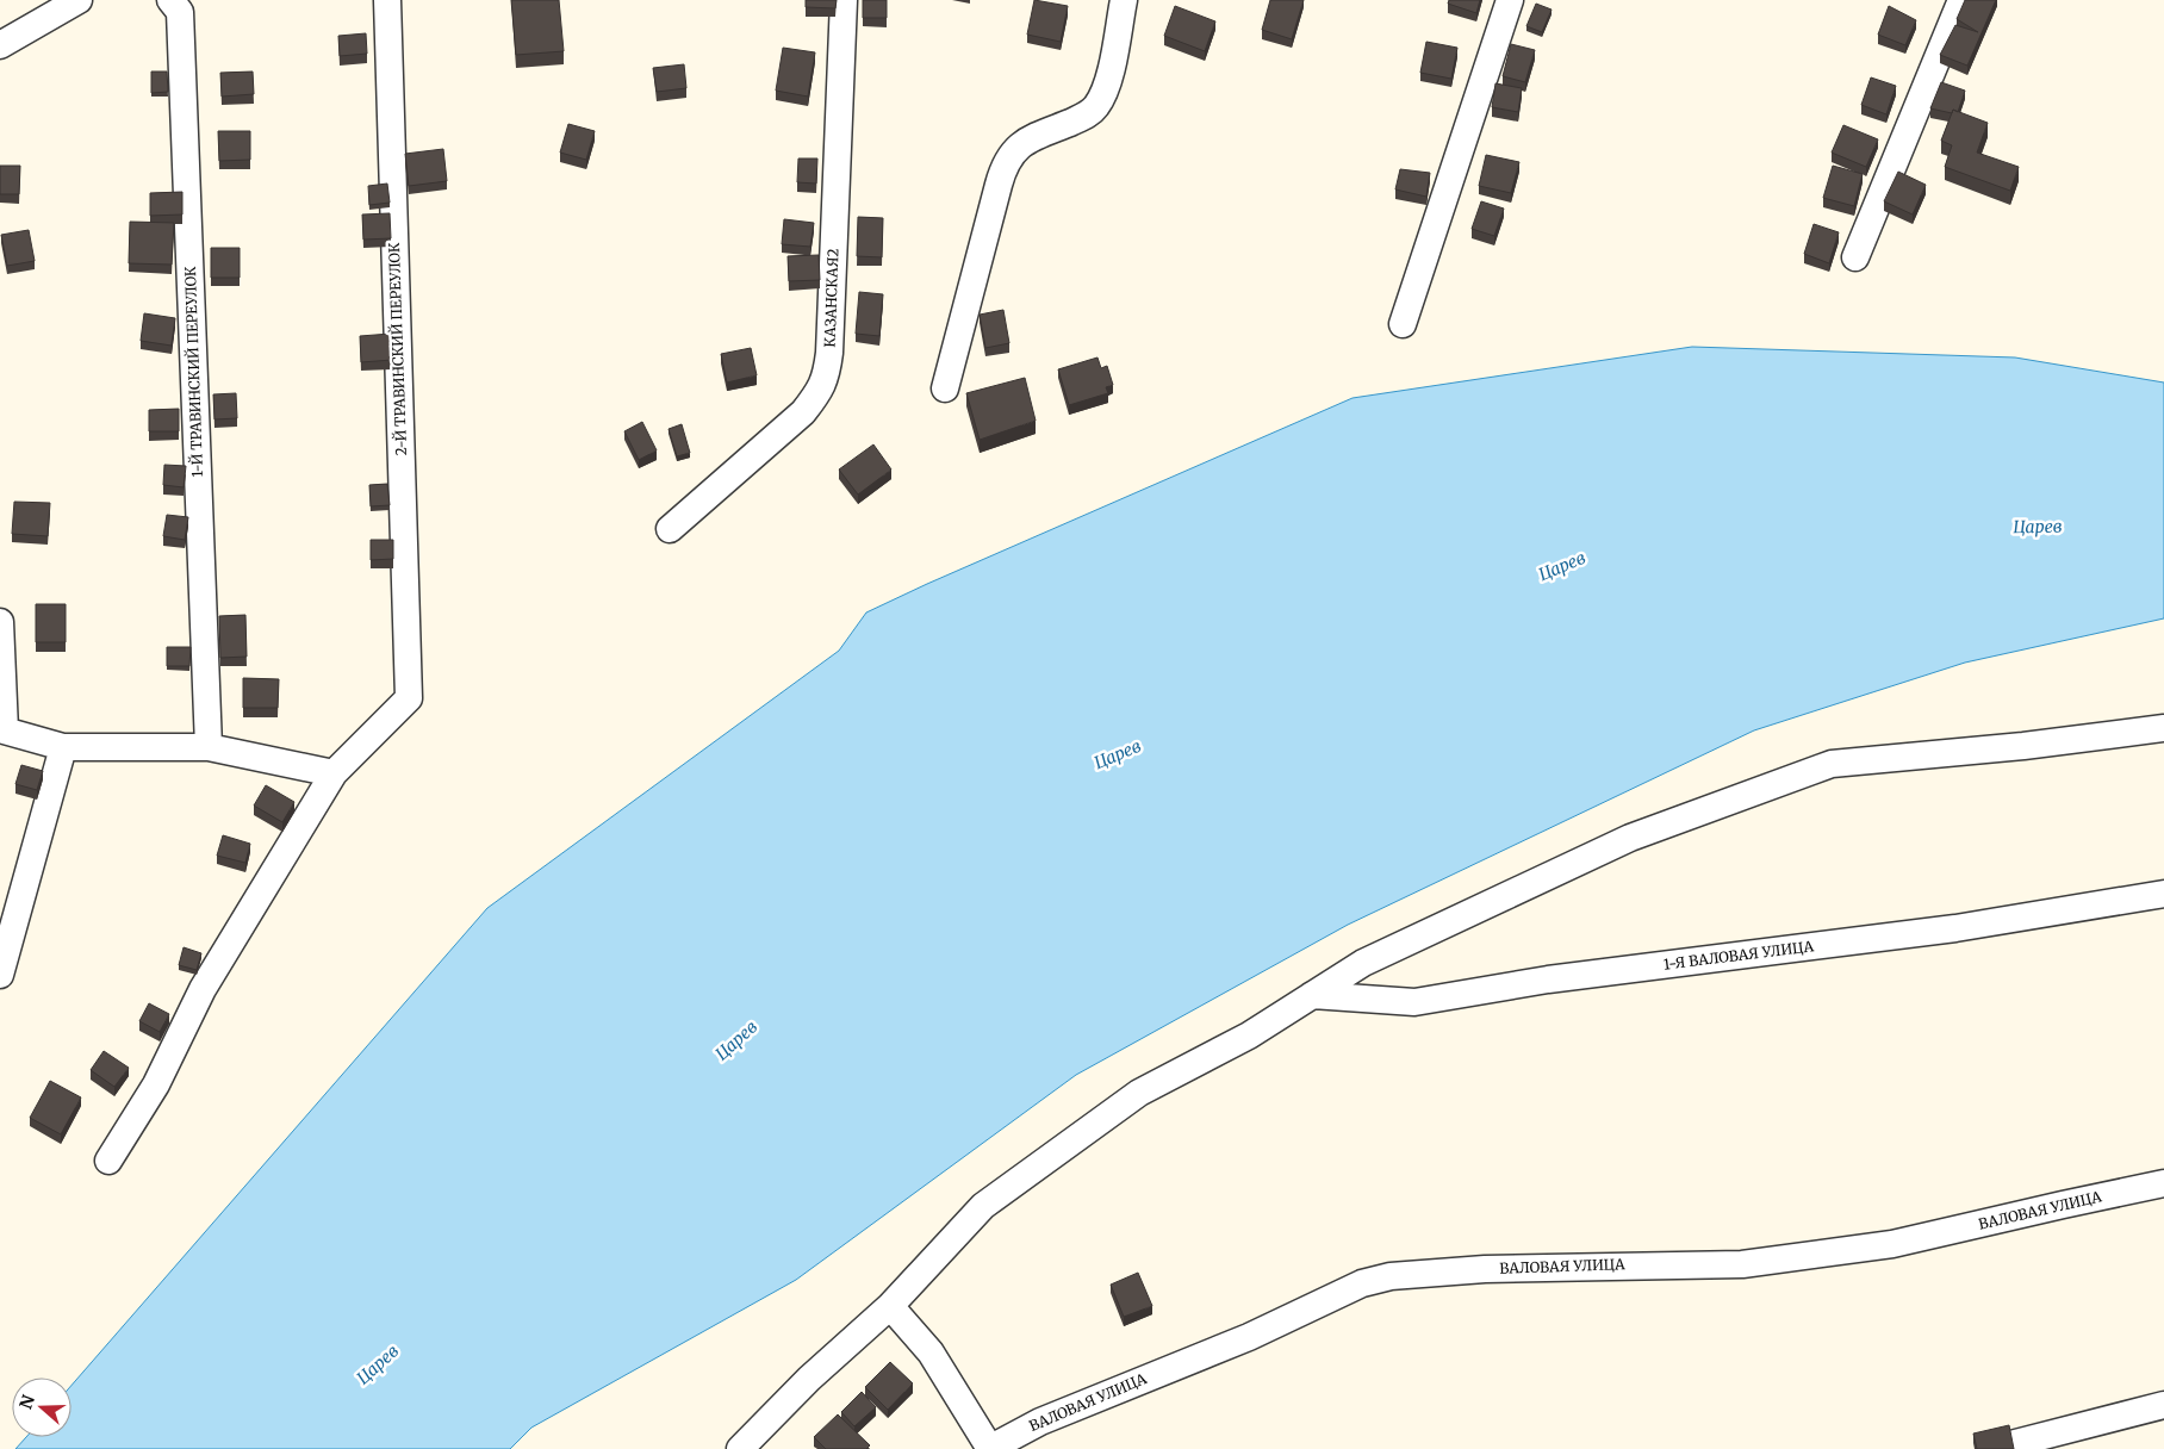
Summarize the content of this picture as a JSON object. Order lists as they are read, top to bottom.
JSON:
{
  "streets": {
    "street": [
      "КАЗАНСКАЯ2",
      "2-Й ТРАВИНСКИЙ ПЕРЕУЛОК",
      "1-Й ТРАВИНСКИЙ ПЕРЕУЛОК",
      "1-Я ВАЛОВАЯ УЛИЦА",
      "ВАЛОВАЯ УЛИЦА"
    ]
  },
  "water": ["Царев"],
  "north": "left"
}
